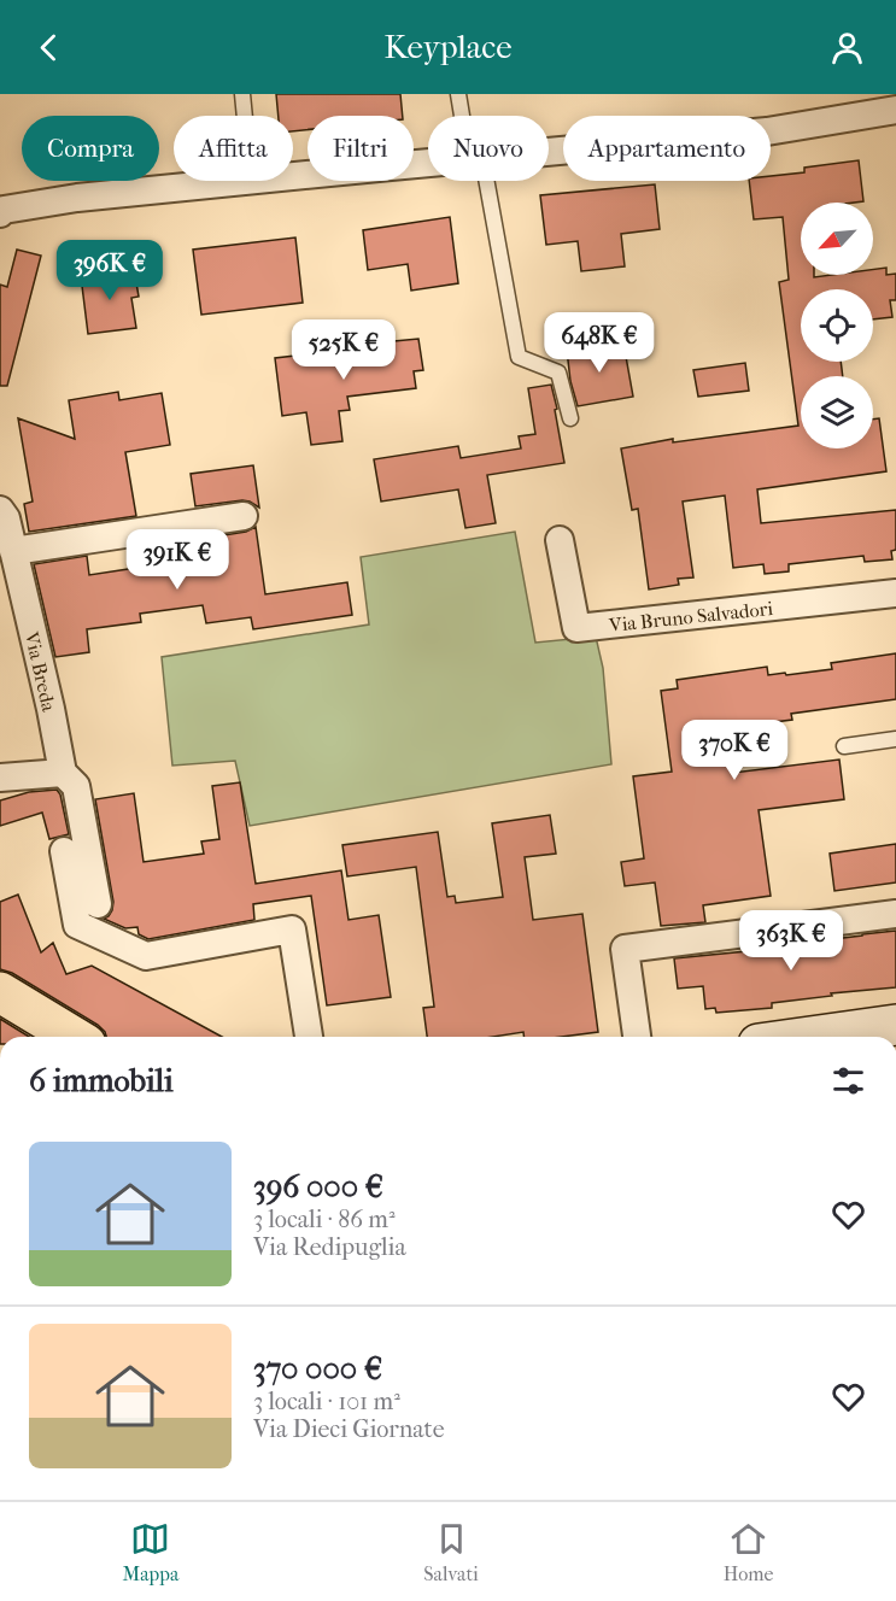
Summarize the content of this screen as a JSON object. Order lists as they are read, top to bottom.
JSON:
{
  "streets": {
    "street": ["Via Bruno Salvadori", "Via Breda"]
  },
  "north": "bottom left",
  "page": {
    "header": "Keyplace",
    "chip": [
      "Compra",
      "Affitta",
      "Filtri",
      "Nuovo",
      "Appartamento"
    ],
    "price": [
      "396K €",
      "648K €",
      "525K €",
      "391K €",
      "370K €",
      "363K €"
    ],
    "heading": "6 immobili",
    "list": [
      {
        "name": "396 000 €",
        "note": "3 locali · 86 m² · Via Redipuglia"
      },
      {
        "name": "370 000 €",
        "note": "3 locali · 101 m² · Via Dieci Giornate"
      }
    ],
    "tabs": ["Mappa", "Salvati", "Home"]
  }
}
